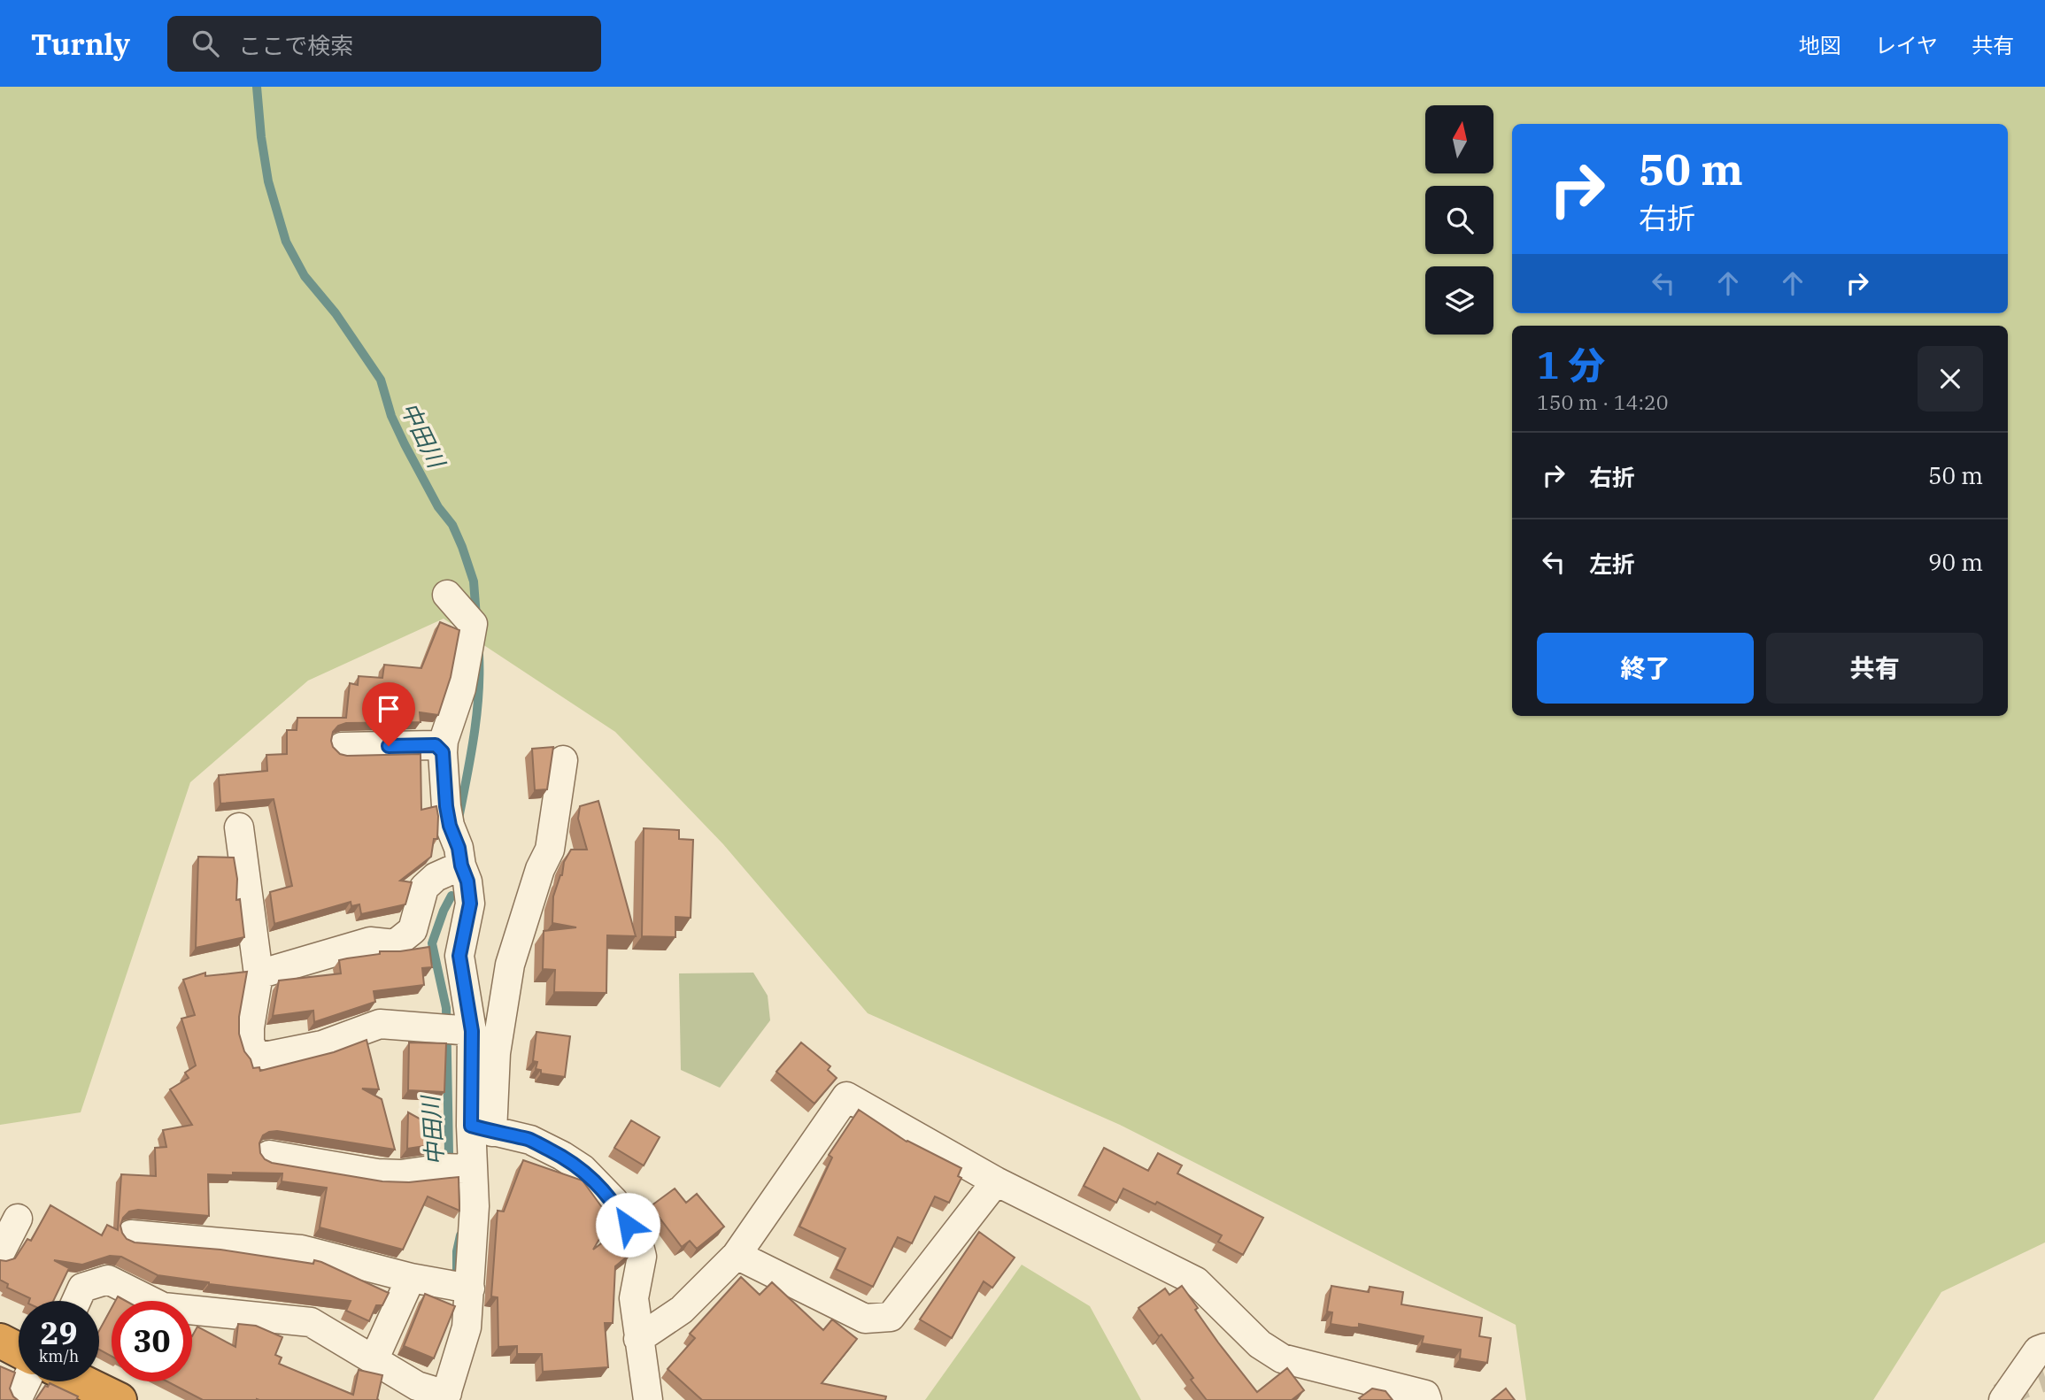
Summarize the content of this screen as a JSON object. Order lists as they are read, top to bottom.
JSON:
{
  "water": ["中田川"],
  "north": "top",
  "page": {
    "header": "Turnly",
    "search": "ここで検索",
    "nav": ["地図", "レイヤ", "共有"],
    "turn": ["50 m", "右折"],
    "heading": ["1 分", "150 m · 14:20"],
    "list": [
      {
        "name": "右折",
        "value": "50 m"
      },
      {
        "name": "左折",
        "value": "90 m"
      }
    ],
    "buttons": ["終了", "共有"],
    "speed": "29 km/h",
    "limit": "30"
  }
}
